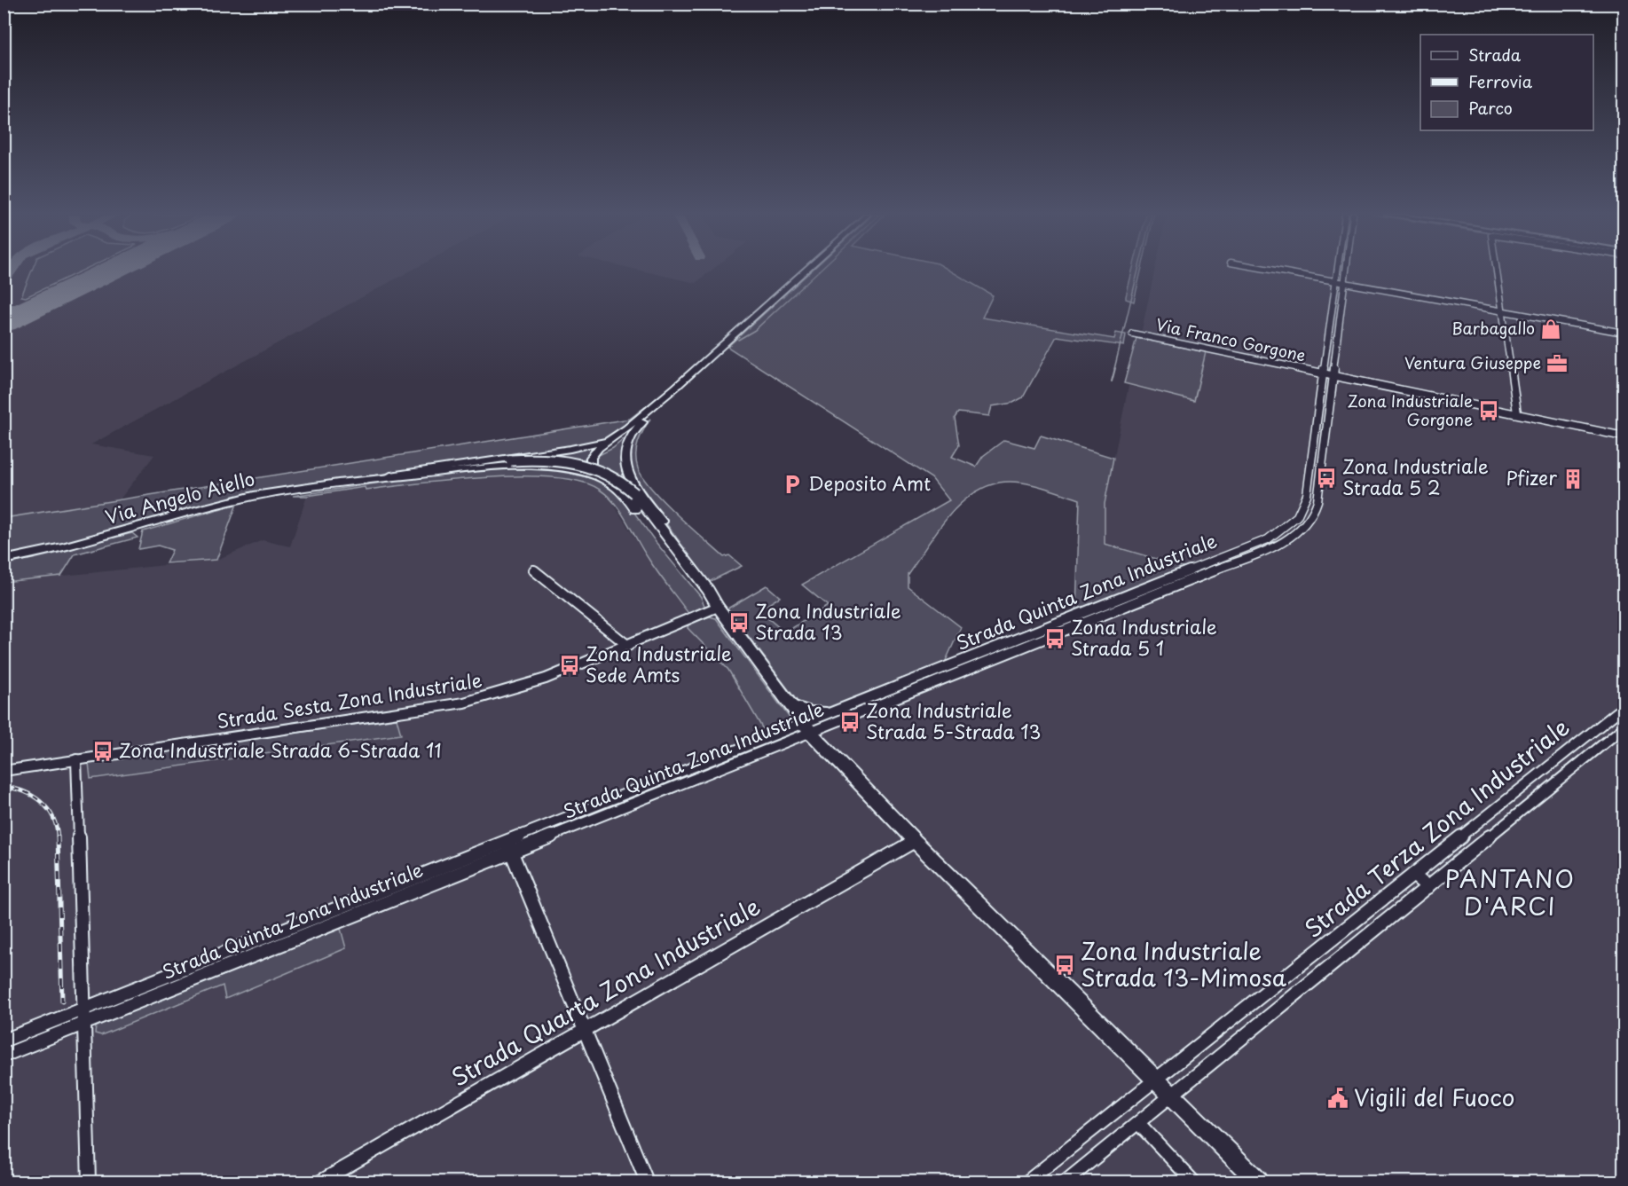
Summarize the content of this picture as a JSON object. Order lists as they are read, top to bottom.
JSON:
{
  "streets": {
    "main road": ["Via Angelo Aiello"],
    "street": [
      "Via Franco Gorgone",
      "Strada Quinta Zona Industriale",
      "Strada Sesta Zona Industriale",
      "Strada Terza Zona Industriale",
      "Strada Quarta Zona Industriale"
    ]
  },
  "crossings": [
    ["Via Franco Gorgone", "Strada Quinta Zona Industriale"]
  ],
  "districts": ["PANTANO D'ARCI"],
  "places": {
    "shop": ["Barbagallo"],
    "office": ["Ventura Giuseppe"],
    "bus stop": [
      "Zona Industriale Gorgone",
      "Zona Industriale Strada 5 2",
      "Zona Industriale Strada 13",
      "Zona Industriale Strada 5 1",
      "Zona Industriale Sede Amts",
      "Zona Industriale Strada 5-Strada 13",
      "Zona Industriale Strada 6-Strada 11",
      "Zona Industriale Strada 13-Mimosa"
    ],
    "building": ["Pfizer"],
    "parking": ["Deposito Amt"],
    "public building": ["Vigili del Fuoco"]
  },
  "legend": ["Strada", "Ferrovia", "Parco"]
}
